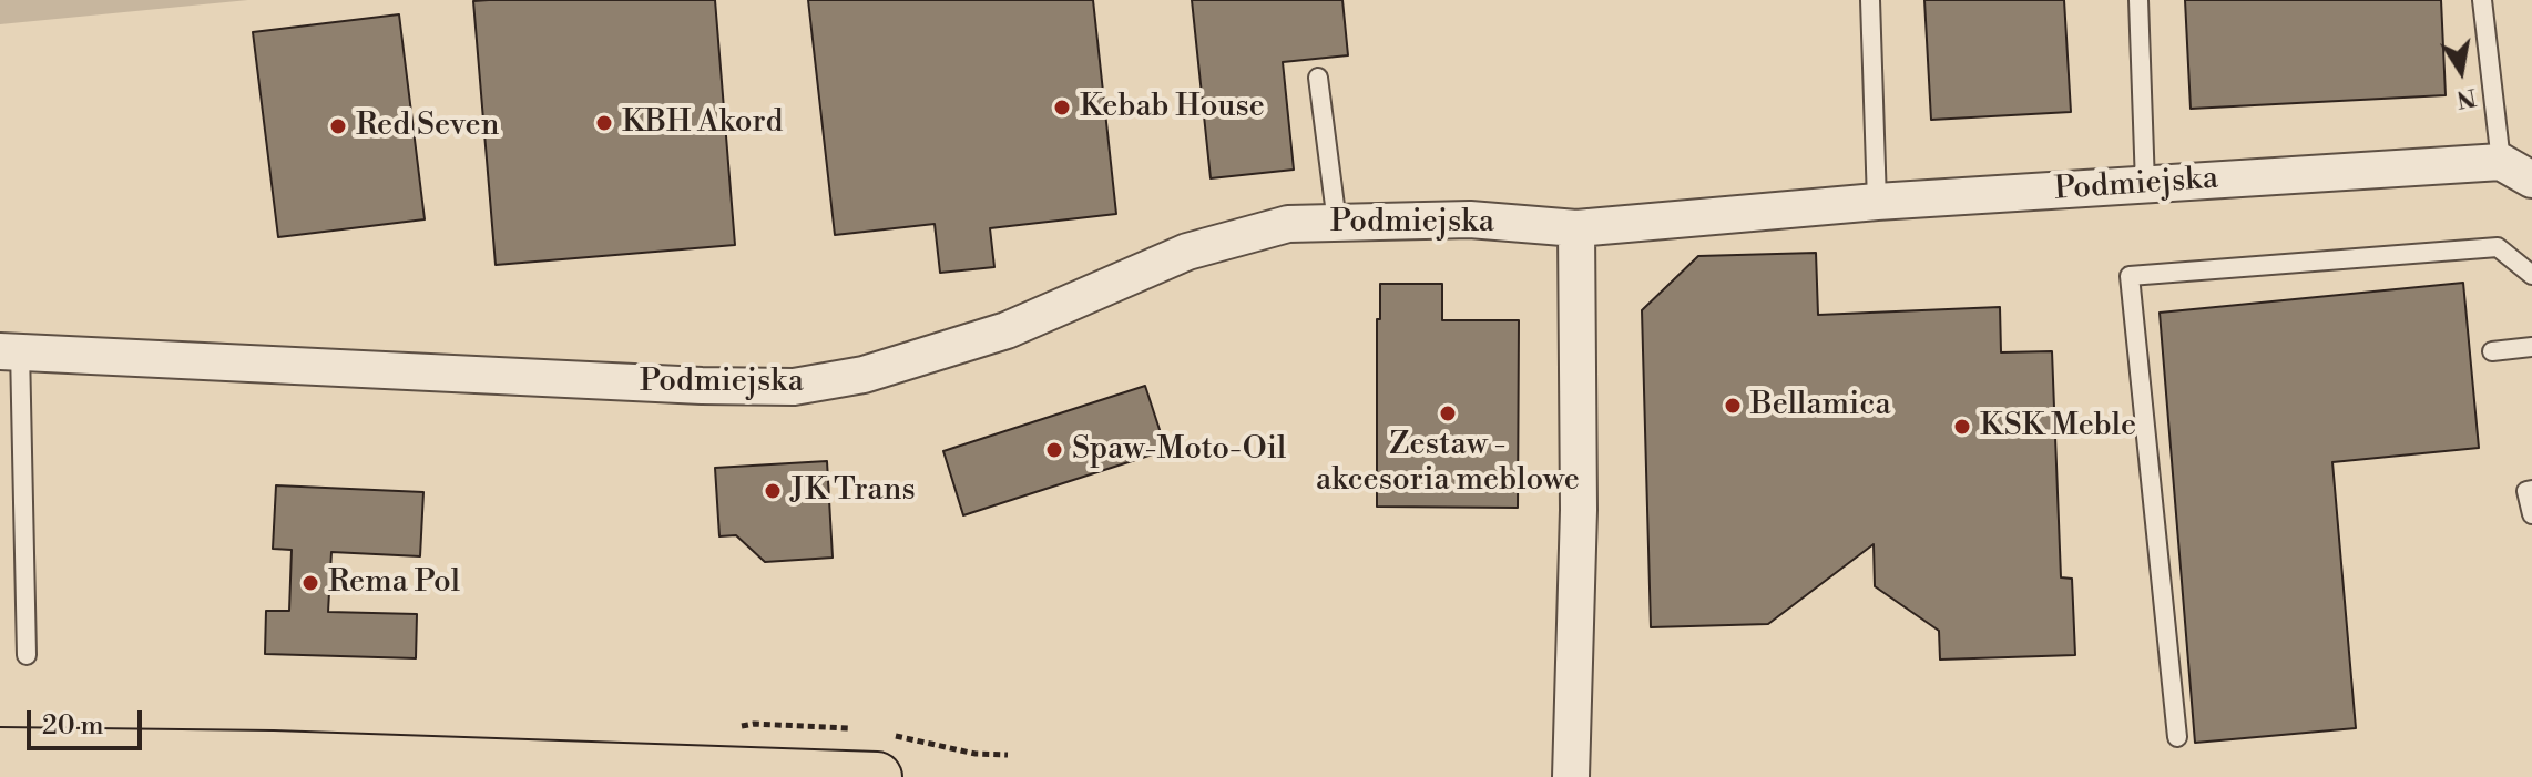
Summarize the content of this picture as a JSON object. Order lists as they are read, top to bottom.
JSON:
{
  "streets": {
    "street": ["Podmiejska"]
  },
  "places": [
    "Kebab House",
    "KBH Akord",
    "Red Seven",
    "Bellamica",
    "Zestaw - akcesoria meblowe",
    "KSK Meble",
    "Spaw-Moto-Oil",
    "JK Trans",
    "Rema Pol"
  ],
  "scale_bar": "20 m",
  "north": "bottom"
}
